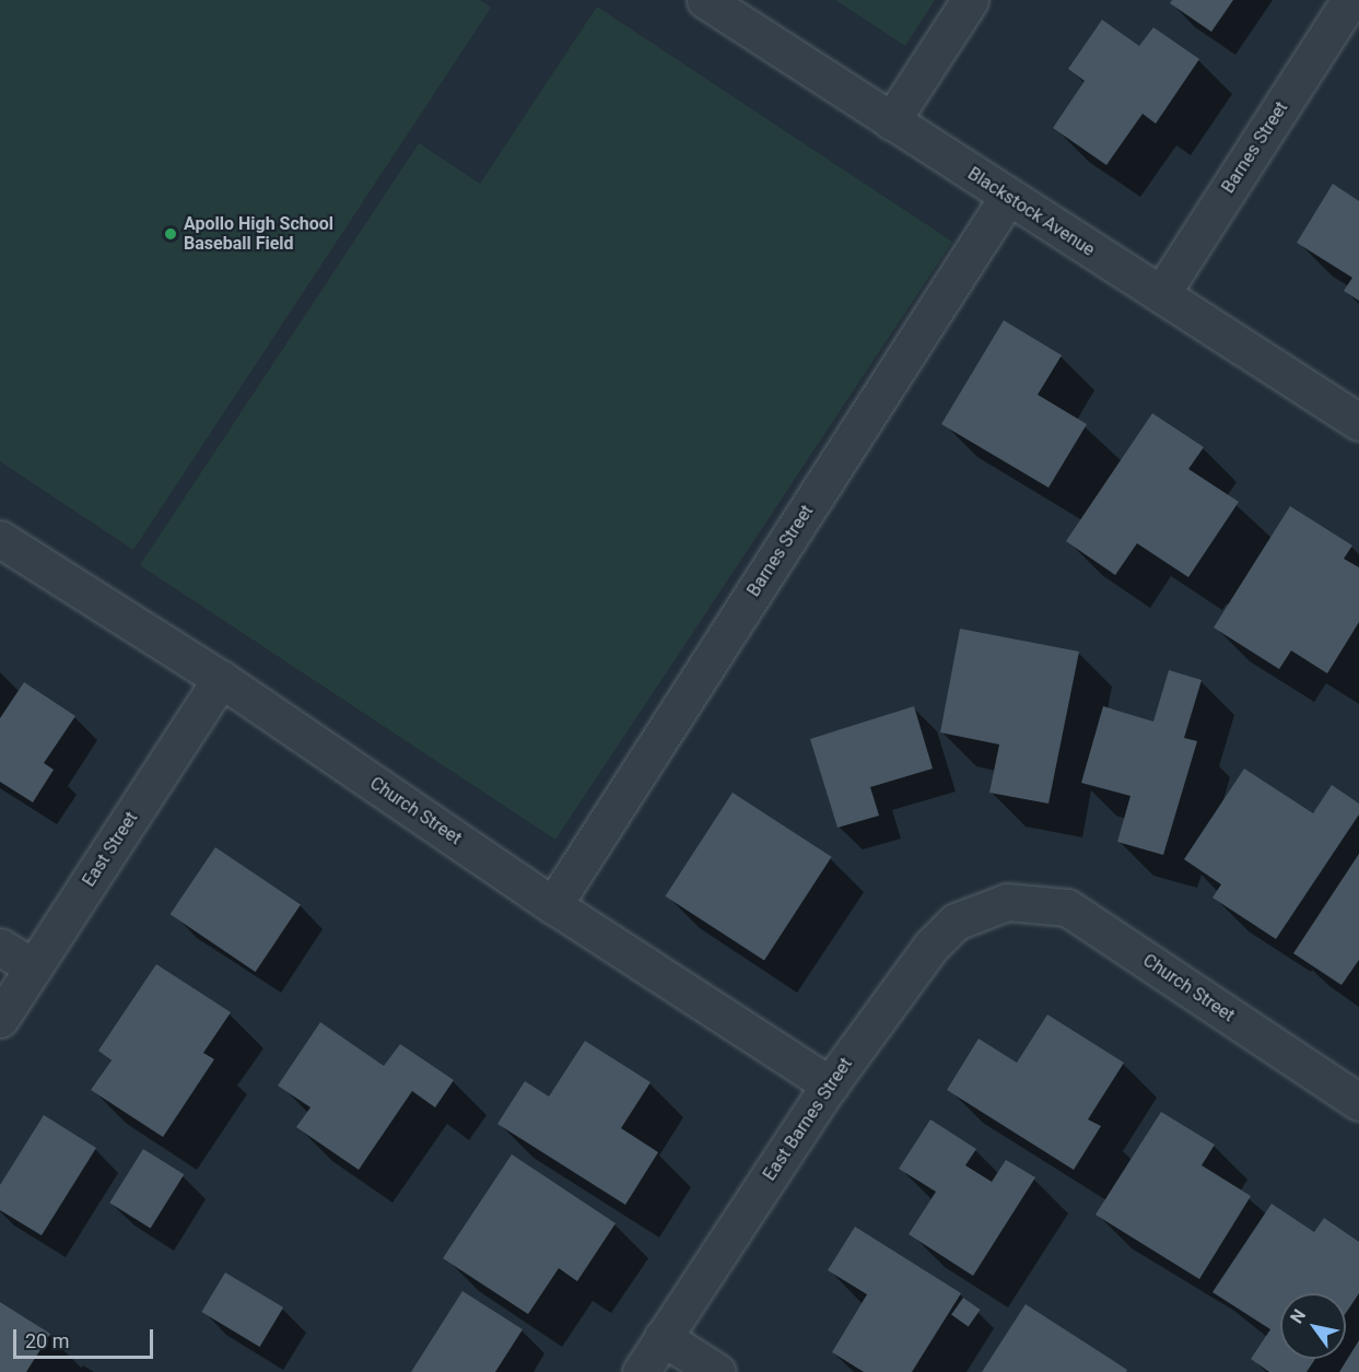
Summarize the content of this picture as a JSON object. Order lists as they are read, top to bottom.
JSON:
{
  "streets": {
    "street": [
      "Barnes Street",
      "Blackstock Avenue",
      "Church Street",
      "East Street",
      "East Barnes Street"
    ]
  },
  "crossings": [
    ["Barnes Street", "Blackstock Avenue"],
    ["Barnes Street", "Church Street"],
    ["Church Street", "East Street"],
    ["Church Street", "East Barnes Street"]
  ],
  "places": ["Apollo High School Baseball Field"],
  "scale_bar": "20 m",
  "north": "top left"
}
